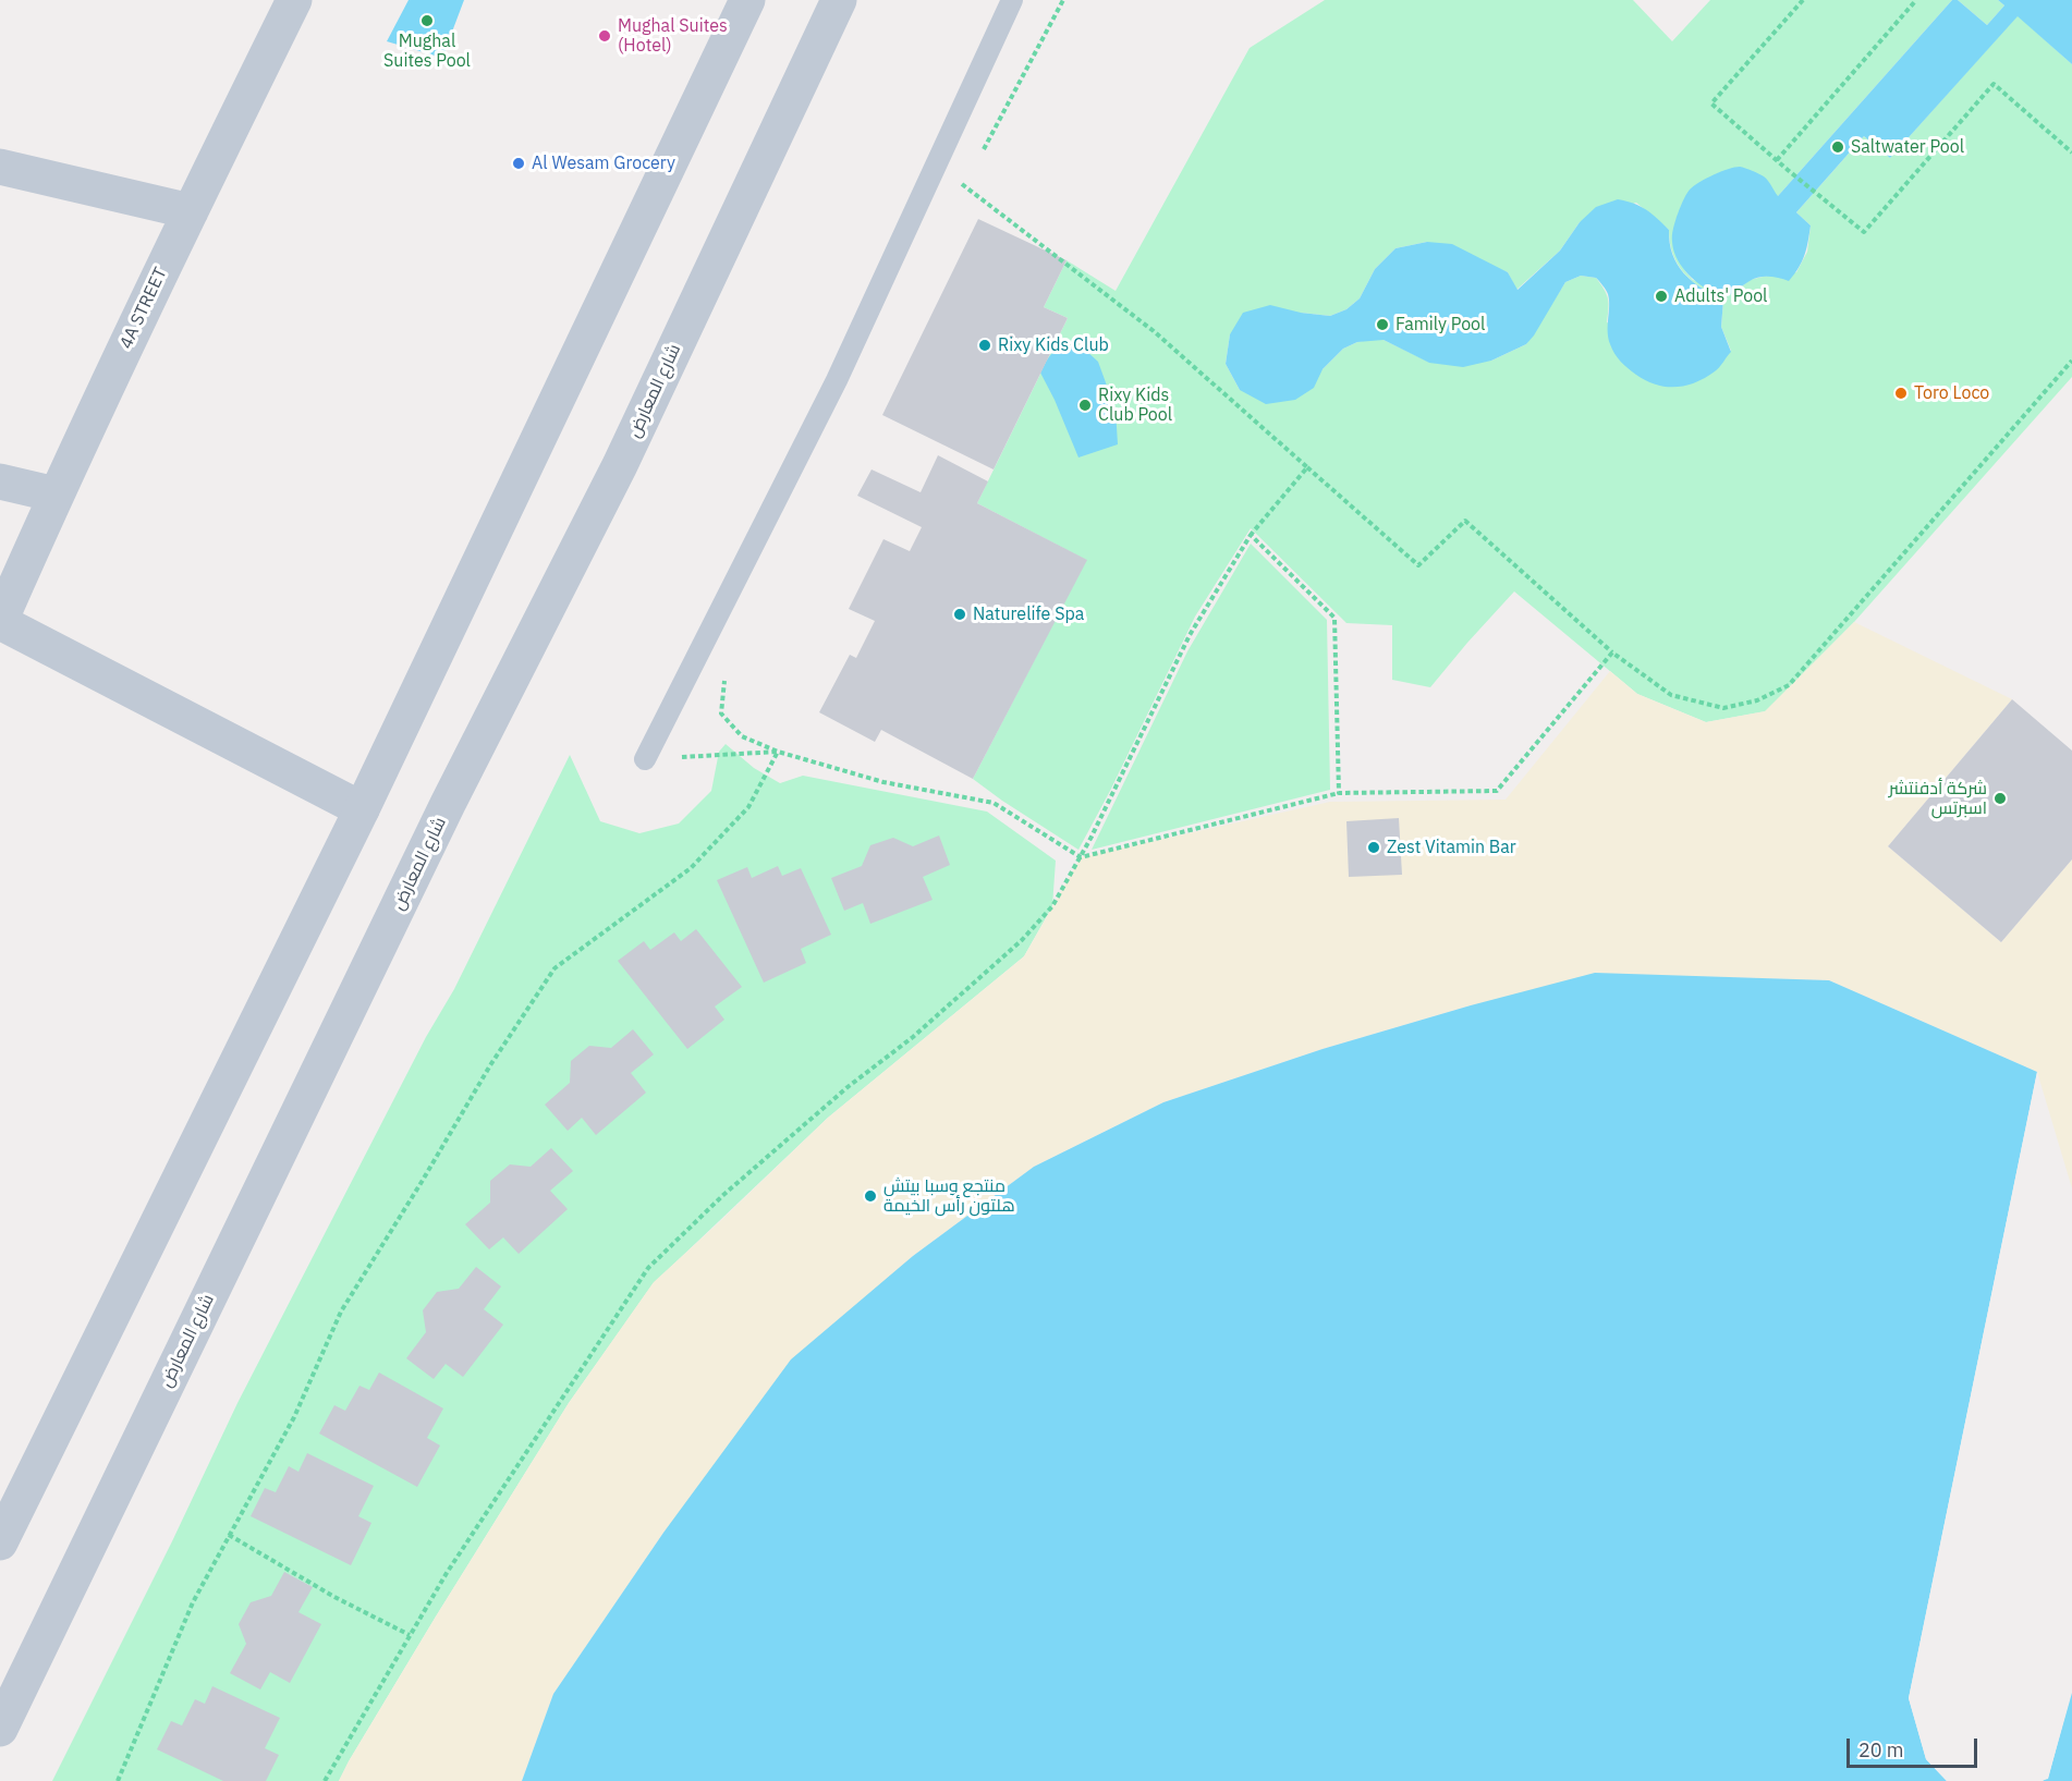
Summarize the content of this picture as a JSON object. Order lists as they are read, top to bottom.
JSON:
{
  "streets": {
    "street": ["4A STREET", "شارع المعارض"]
  },
  "places": [
    "Mughal Suites Pool",
    "Mughal Suites (Hotel)",
    "Saltwater Pool",
    "Al Wesam Grocery",
    "Adults' Pool",
    "Family Pool",
    "Rixy Kids Club",
    "Toro Loco",
    "Rixy Kids Club Pool",
    "Naturelife Spa",
    "شركة أدفنتشر اسبرتس",
    "Zest Vitamin Bar",
    "منتجع وسبا بيتش هلتون رأس الخيمة"
  ],
  "scale_bar": "20 m"
}
